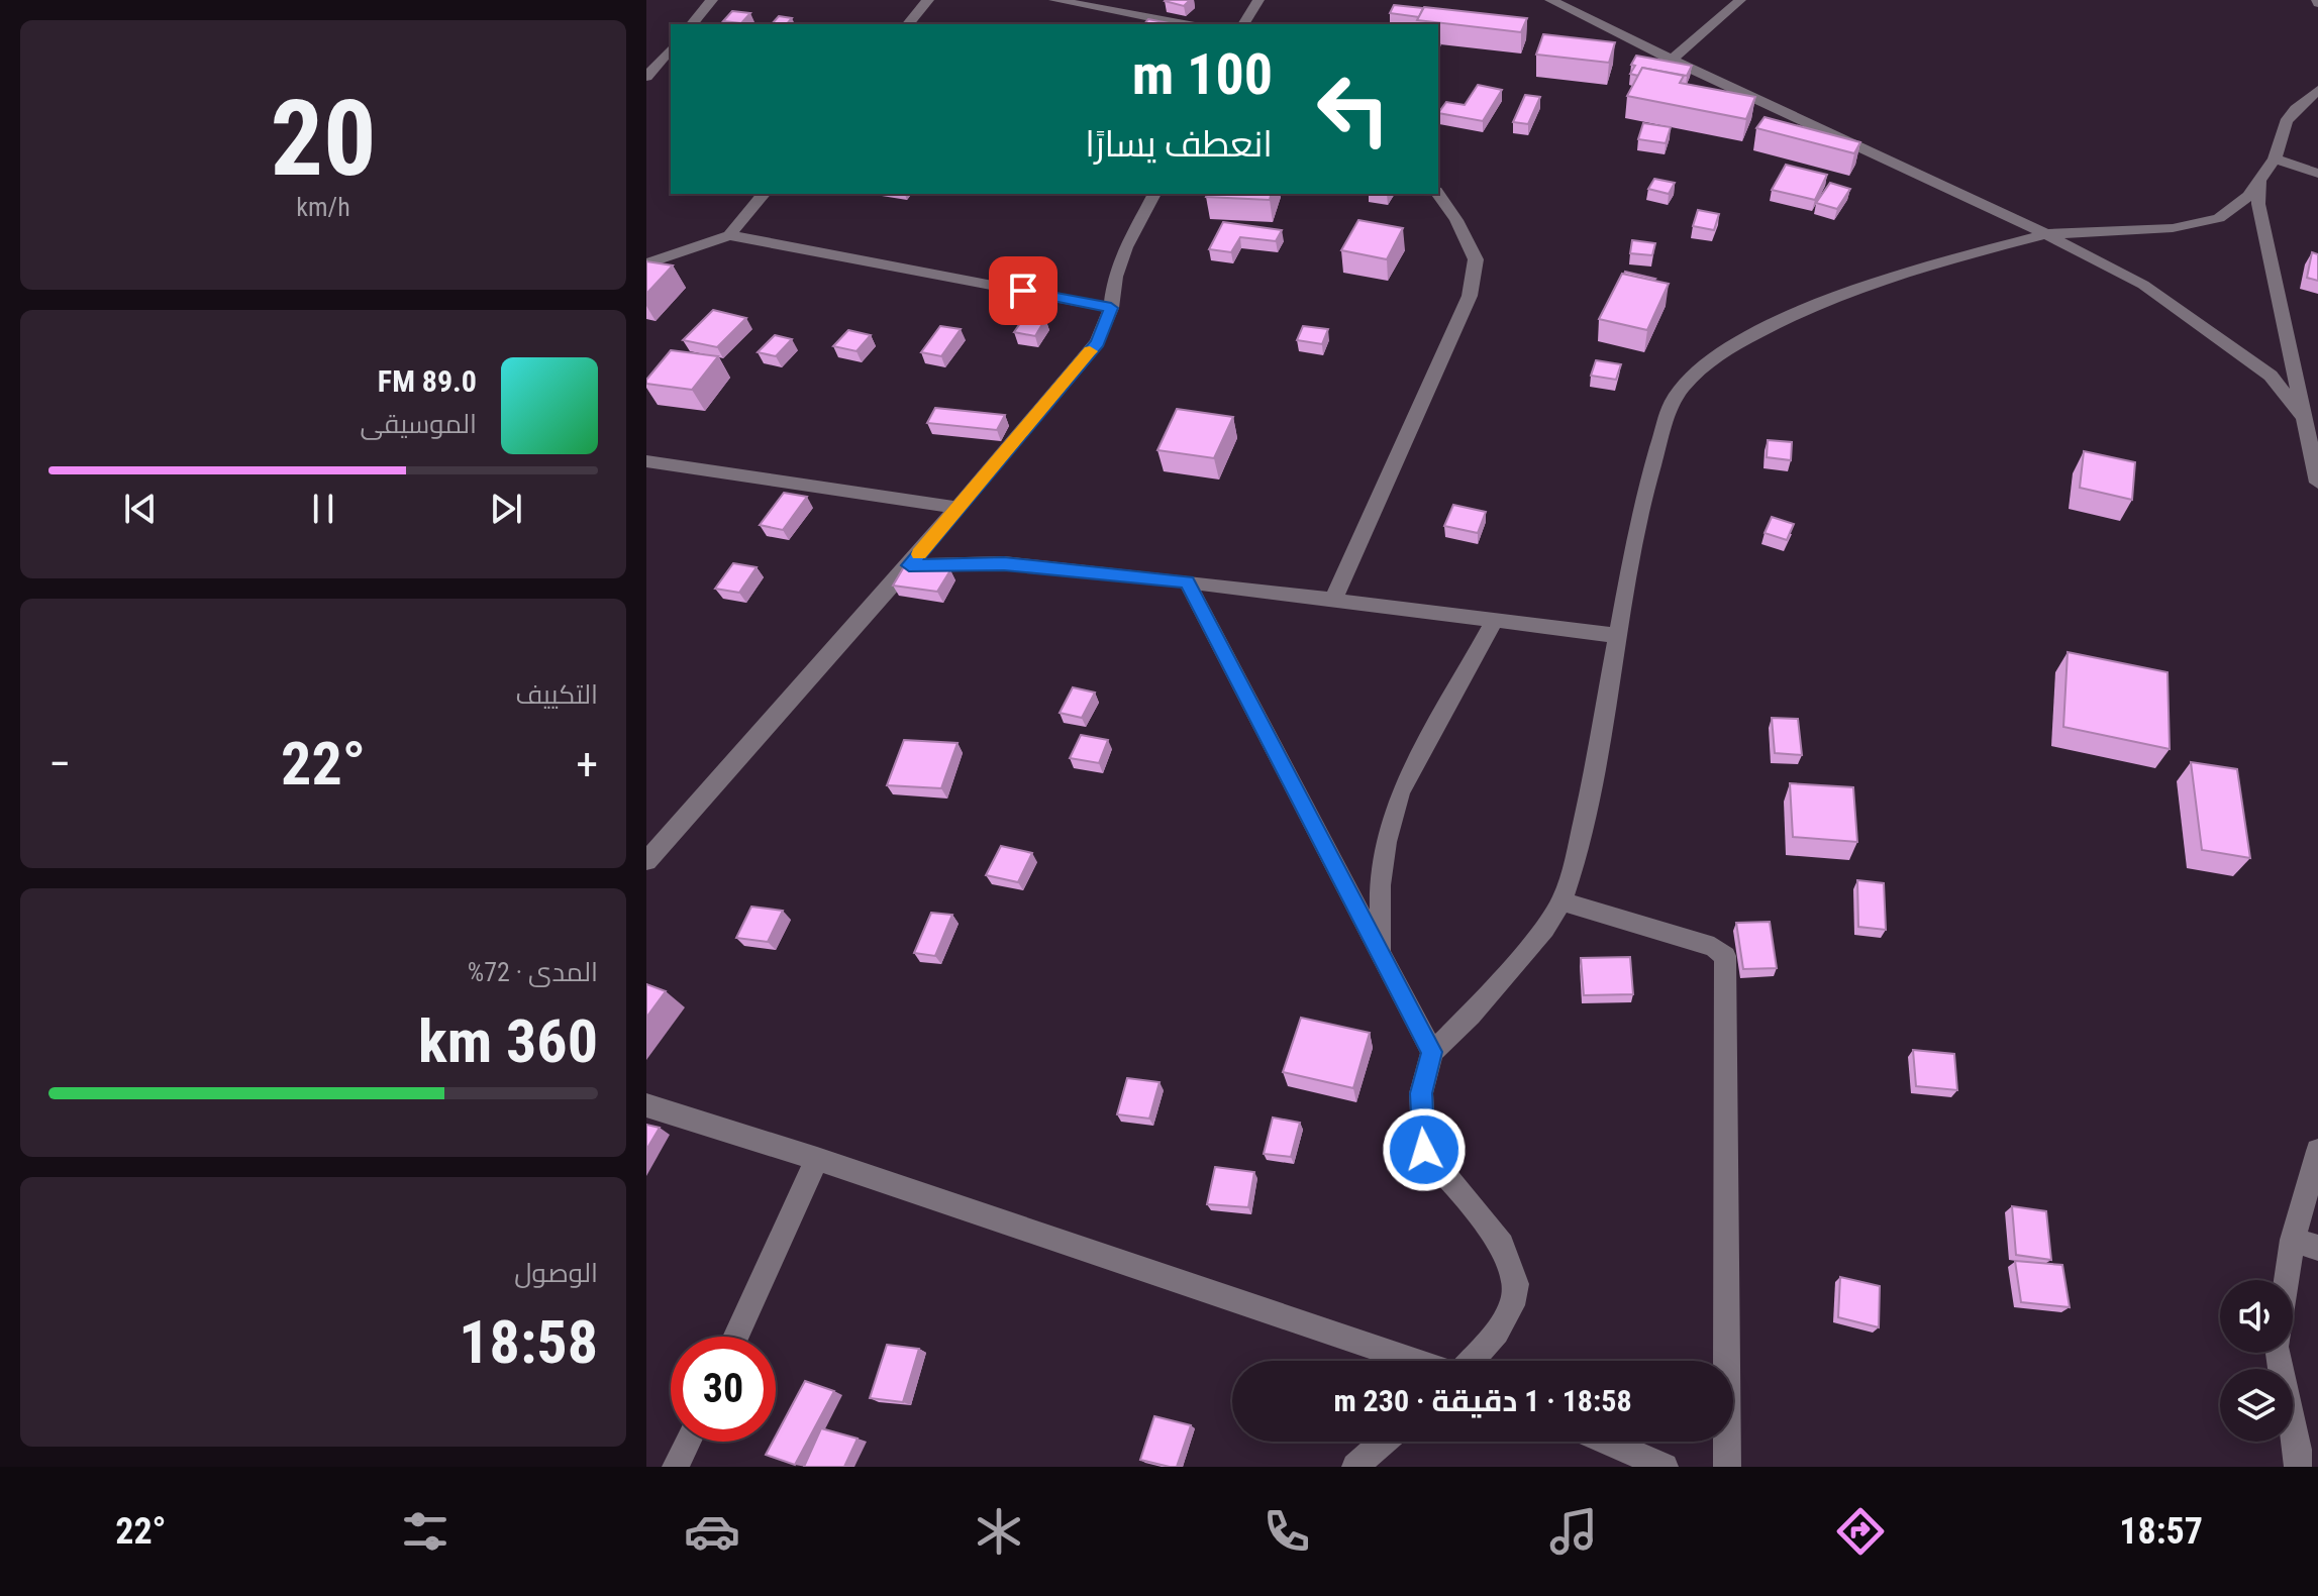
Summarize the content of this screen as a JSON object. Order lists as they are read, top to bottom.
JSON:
{
  "page": {
    "tile": [
      ["20", "km/h"],
      "التكييف",
      ["المدى · 72%", "360 km"],
      ["الوصول", "18:58"]
    ],
    "turn": ["100 m", "انعطف يسارًا"],
    "song": ["89.0 FM", "الموسيقى"],
    "heat": ["−", "22°", "+"],
    "limit": "30",
    "trip": "18:58 · 1 دقيقة · 230 m",
    "tabs": ["18:57", "22°"]
  }
}
